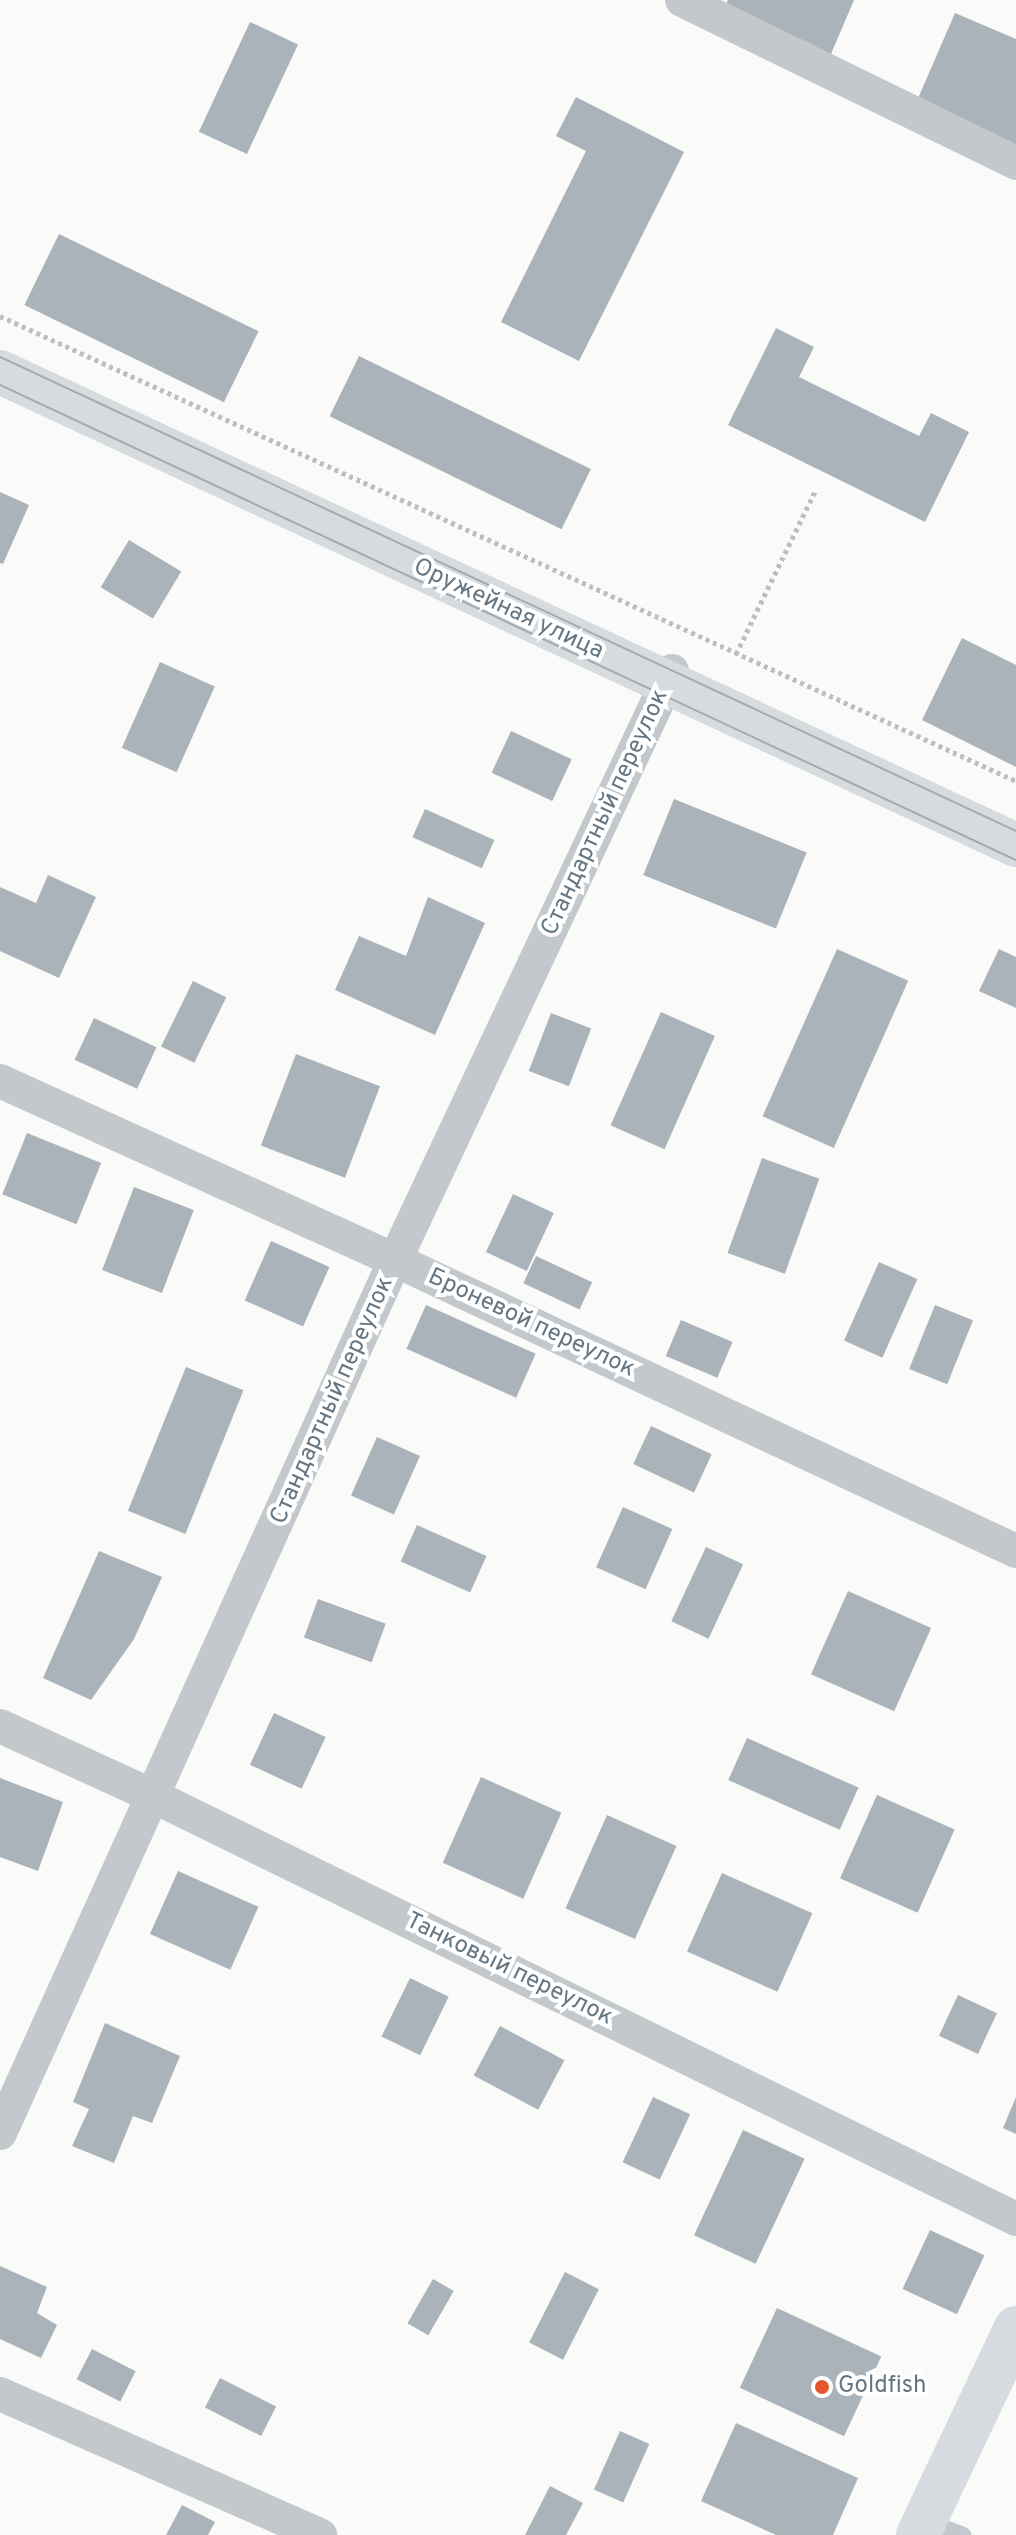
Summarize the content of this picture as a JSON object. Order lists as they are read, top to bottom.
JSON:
{
  "streets": {
    "street": [
      "Оружейная улица",
      "Стандартный переулок",
      "Броневой переулок",
      "Танковый переулок"
    ]
  },
  "crossings": [
    ["Оружейная улица", "Стандартный переулок"],
    ["Стандартный переулок", "Броневой переулок"],
    ["Стандартный переулок", "Танковый переулок"]
  ],
  "places": ["Goldfish"]
}
